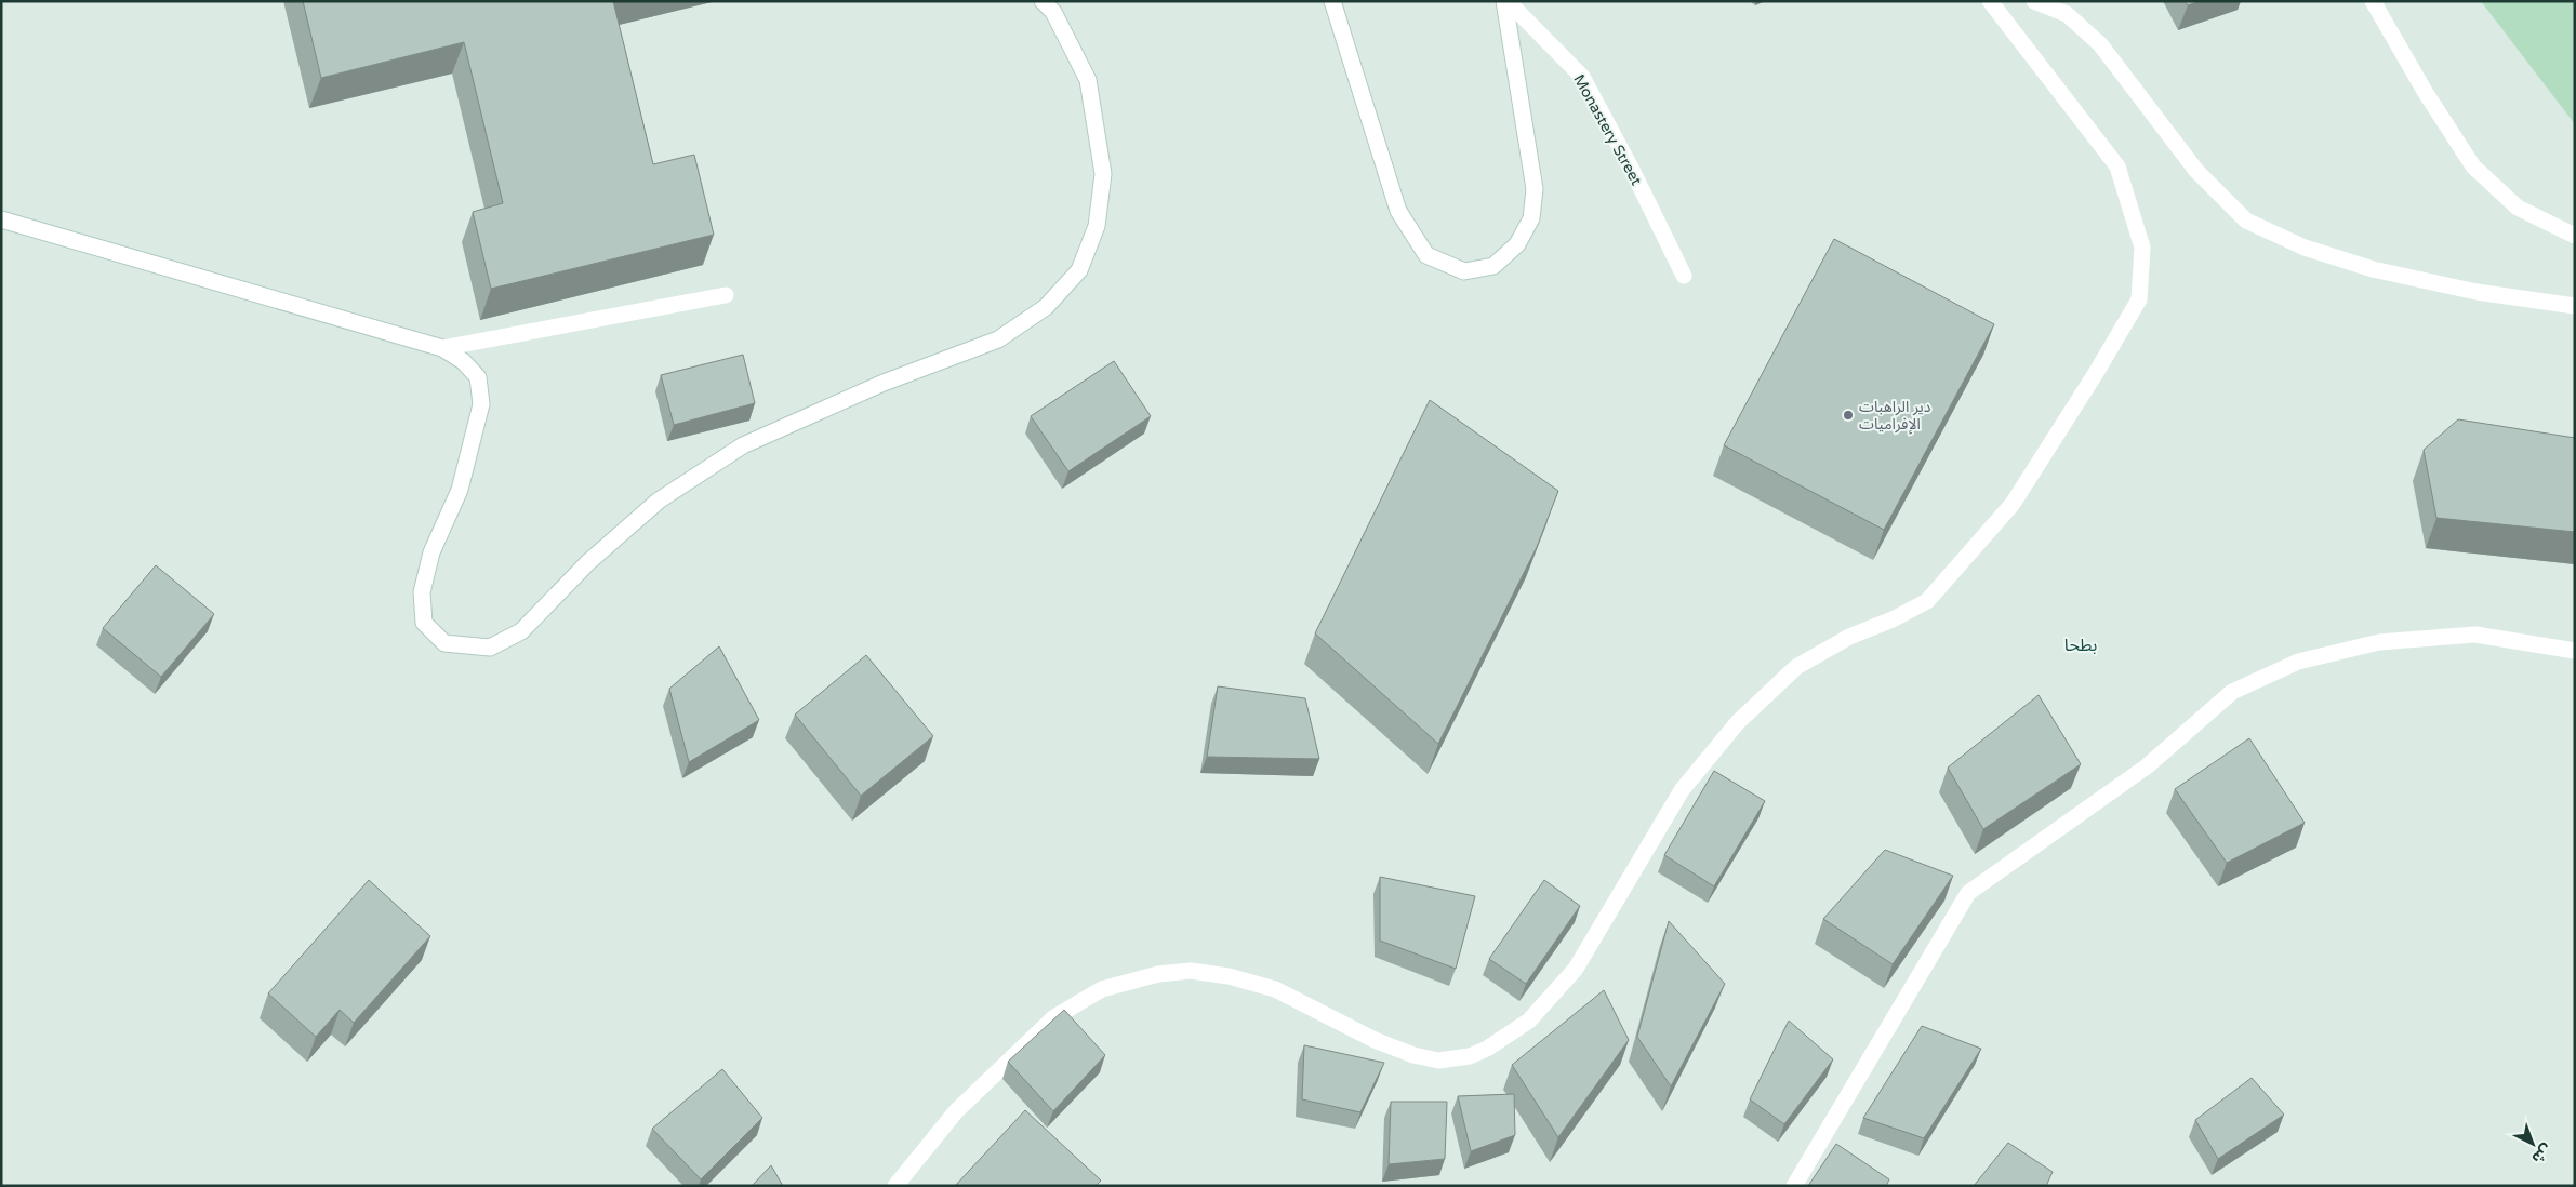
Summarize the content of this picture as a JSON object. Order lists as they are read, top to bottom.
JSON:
{
  "streets": {
    "street": ["Monastery Street"]
  },
  "districts": ["بطحا"],
  "places": ["دير الراهبات الإفراميات"],
  "north": "bottom right"
}
